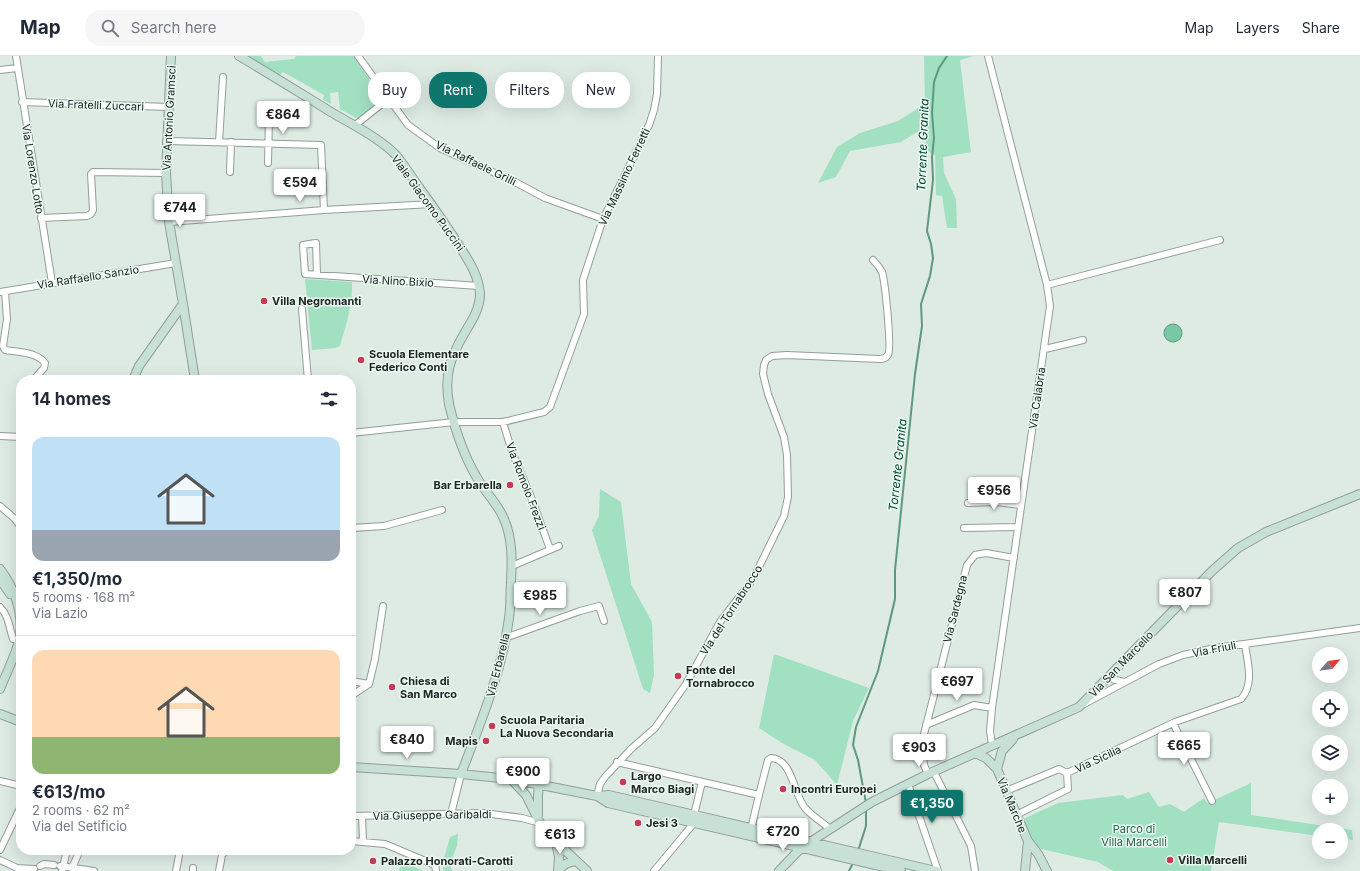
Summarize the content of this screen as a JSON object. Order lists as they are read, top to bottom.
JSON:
{
  "streets": {
    "main road": [
      "Via Antonio Gramsci",
      "Viale Giacomo Puccini",
      "Via San Marcello",
      "Via Erbarella",
      "Via Marche"
    ],
    "street": [
      "Via Fratelli Zuccari",
      "Via Raffaele Grilli",
      "Via Lorenzo Lotto",
      "Via Massimo Ferretti",
      "Via Raffaello Sanzio",
      "Via Nino Bixio",
      "Via Calabria",
      "Via Romolo Frezzi",
      "Via Sardegna",
      "Via del Tornabrocco",
      "Via Friuli",
      "Via Sicilia",
      "Via Giuseppe Garibaldi"
    ]
  },
  "crossings": [
    ["Via Fratelli Zuccari", "Via Antonio Gramsci"],
    ["Via Fratelli Zuccari", "Via Lorenzo Lotto"],
    ["Via Antonio Gramsci", "Via Raffaello Sanzio"],
    ["Via Raffaele Grilli", "Via Massimo Ferretti"],
    ["Via Lorenzo Lotto", "Via Raffaello Sanzio"],
    ["Via Massimo Ferretti", "Viale Giacomo Puccini"],
    ["Via Massimo Ferretti", "Via Romolo Frezzi"],
    ["Via Massimo Ferretti", "Via Erbarella"],
    ["Viale Giacomo Puccini", "Via Nino Bixio"],
    ["Viale Giacomo Puccini", "Via Erbarella"],
    ["Via Calabria", "Via Sardegna"],
    ["Via Calabria", "Via San Marcello"],
    ["Via Sardegna", "Via San Marcello"],
    ["Via Friuli", "Via San Marcello"],
    ["Via Friuli", "Via Sicilia"],
    ["Via Sicilia", "Via Marche"]
  ],
  "water": ["Torrente Granita"],
  "parks": ["Parco di Villa Marcelli"],
  "places": [
    "Villa Negromanti",
    "Scuola Elementare Federico Conti",
    "Bar Erbarella",
    "Fonte del Tornabrocco",
    "Chiesa di San Marco",
    "Scuola Paritaria La Nuova Secondaria",
    "Mapis",
    "Largo Marco Biagi",
    "Incontri Europei",
    "Jesi 3",
    "Villa Marcelli",
    "Palazzo Honorati-Carotti"
  ],
  "north": "top right",
  "page": {
    "header": "Map",
    "search": "Search here",
    "nav": ["Map", "Layers", "Share"],
    "chip": [
      "Buy",
      "Rent",
      "Filters",
      "New"
    ],
    "price": [
      "€864",
      "€594",
      "€744",
      "€956",
      "€807",
      "€985",
      "€697",
      "€840",
      "€665",
      "€903",
      "€900",
      "€1,350",
      "€720",
      "€613"
    ],
    "heading": "14 homes",
    "list": [
      {
        "name": "€1,350/mo",
        "note": "5 rooms · 168 m² · Via Lazio"
      },
      {
        "name": "€613/mo",
        "note": "2 rooms · 62 m² · Via del Setificio"
      }
    ],
    "map_buttons": ["+", "−"]
  }
}
